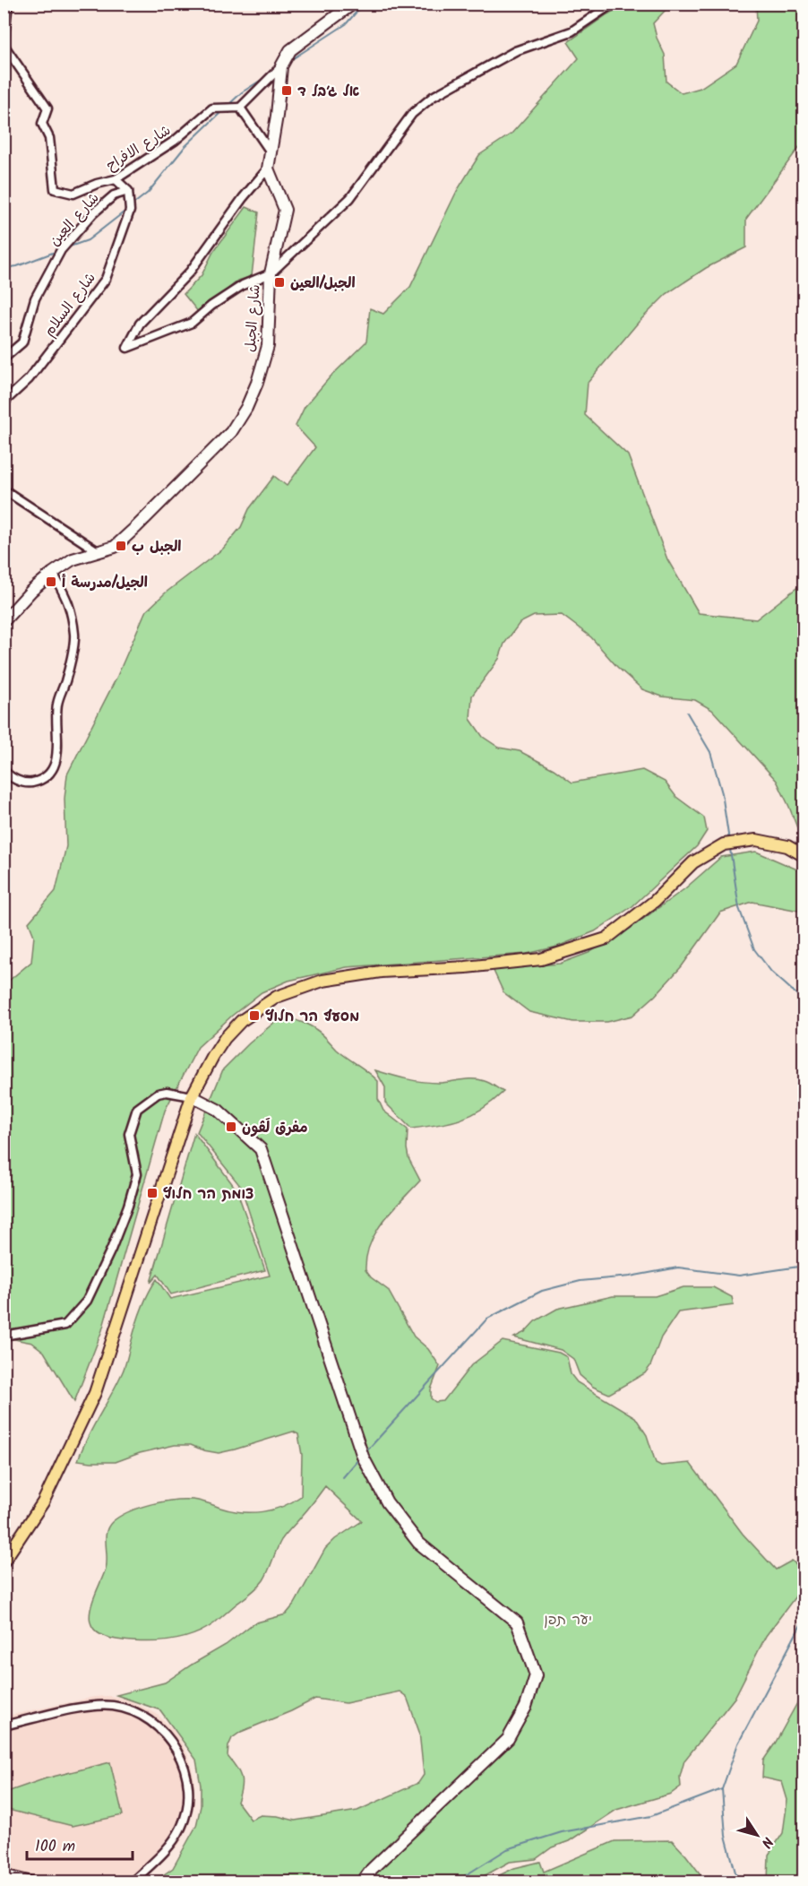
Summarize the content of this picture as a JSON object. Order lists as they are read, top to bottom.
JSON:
{
  "streets": {
    "main road": ["شارع الجبل"],
    "street": ["شارع الافراح", "شارع العين", "شارع السلام"]
  },
  "crossings": [
    ["شارع العين", "شارع السلام"]
  ],
  "parks": ["יער תפן"],
  "places": {
    "transit": [
      "אל ג׳בל ד",
      "الجبل/العين",
      "الجبل ب",
      "الجيل/مدرسة أ",
      "מסעף הר חלוץ",
      "مفرق لَڤون",
      "צומת הר חלוץ"
    ]
  },
  "scale_bar": "100 m",
  "north": "bottom right"
}
